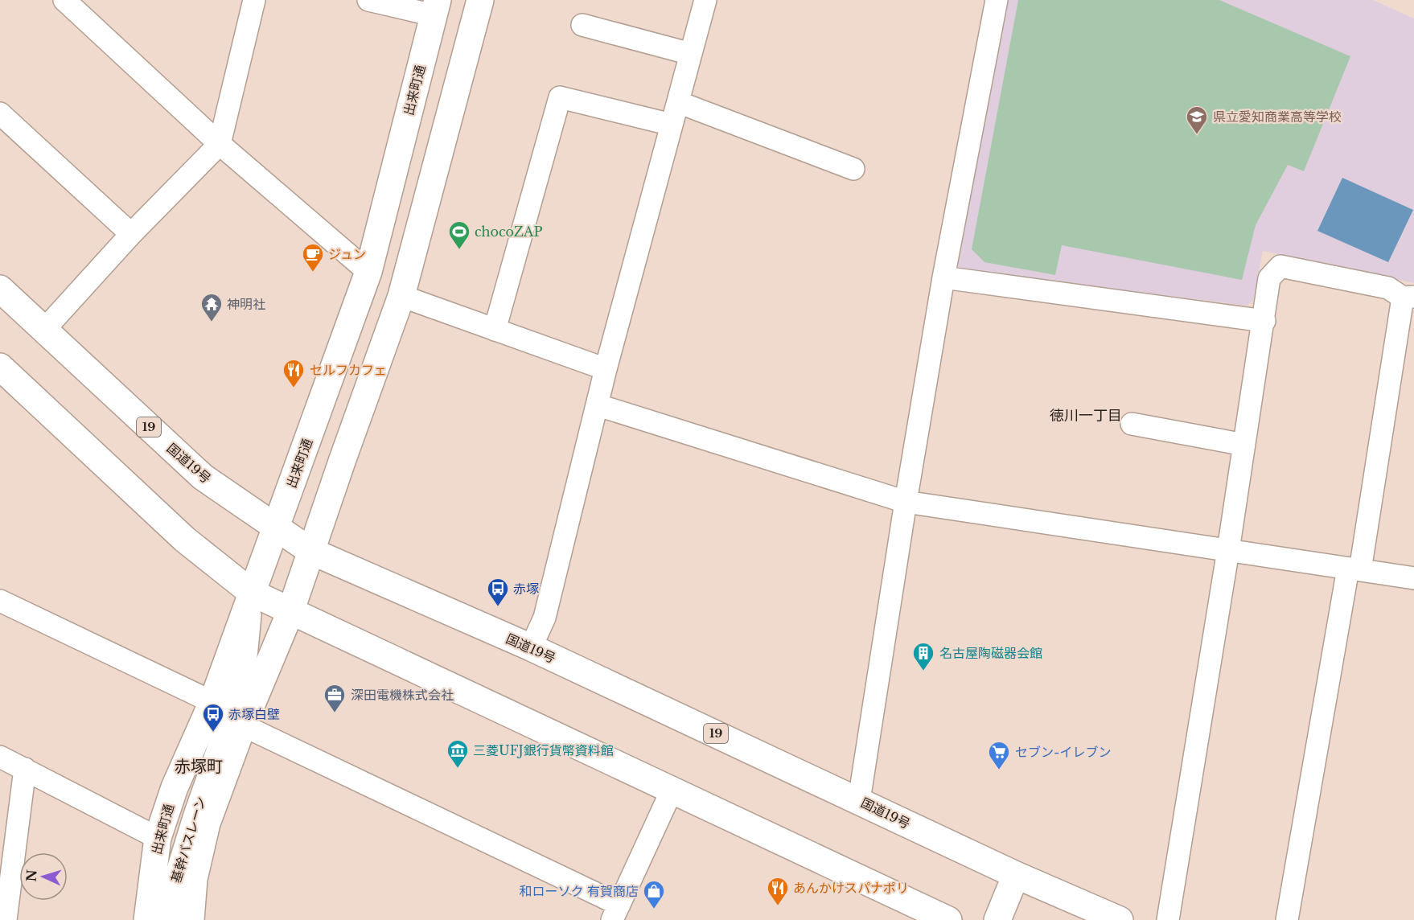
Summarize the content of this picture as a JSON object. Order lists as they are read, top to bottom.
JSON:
{
  "streets": {
    "main road": ["出来町通", "19", "国道19号"],
    "street": ["基幹バスレーン"]
  },
  "crossings": [
    ["出来町通", "国道19号"],
    ["出来町通", "基幹バスレーン"]
  ],
  "districts": ["徳川一丁目", "赤塚町"],
  "places": {
    "school or university": ["県立愛知商業高等学校"],
    "sports": ["chocoZAP"],
    "cafe": ["ジュン"],
    "temple": ["神明社"],
    "restaurant": ["セルフカフェ", "あんかけスパナポリ"],
    "bus stop": ["赤塚", "赤塚白壁"],
    "building": ["名古屋陶磁器会館"],
    "office": ["深田電機株式会社"],
    "museum": ["三菱UFJ銀行貨幣資料館"],
    "supermarket": ["セブン-イレブン"],
    "shop": ["和ローソク 有賀商店"]
  },
  "north": "left"
}
